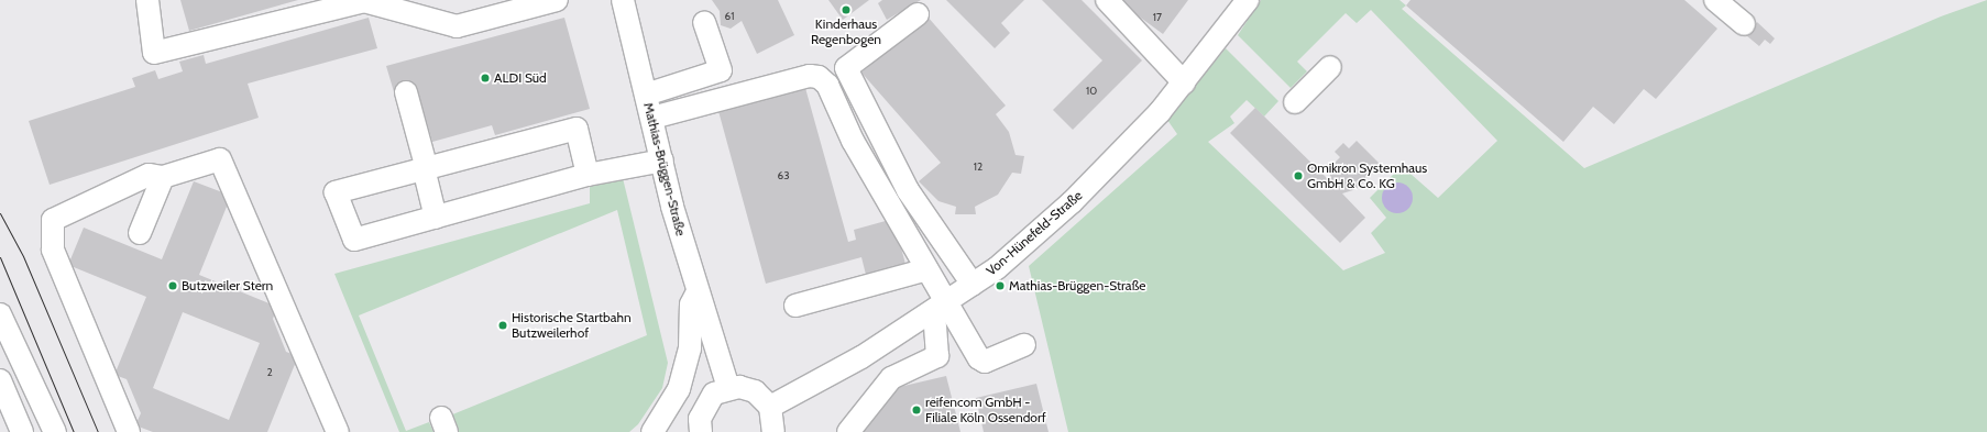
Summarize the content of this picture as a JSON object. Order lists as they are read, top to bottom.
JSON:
{
  "streets": {
    "street": ["Mathias-Brüggen-Straße", "Von-Hünefeld-Straße"]
  },
  "places": [
    "Kinderhaus Regenbogen",
    "ALDI Süd",
    "Omikron Systemhaus GmbH & Co. KG",
    "Butzweiler Stern",
    "Mathias-Brüggen-Straße",
    "Historische Startbahn Butzweilerhof",
    "reifencom GmbH - Filiale Köln Ossendorf"
  ],
  "house_numbers": [
    "61",
    "17",
    "10",
    "12",
    "63",
    "2"
  ]
}
